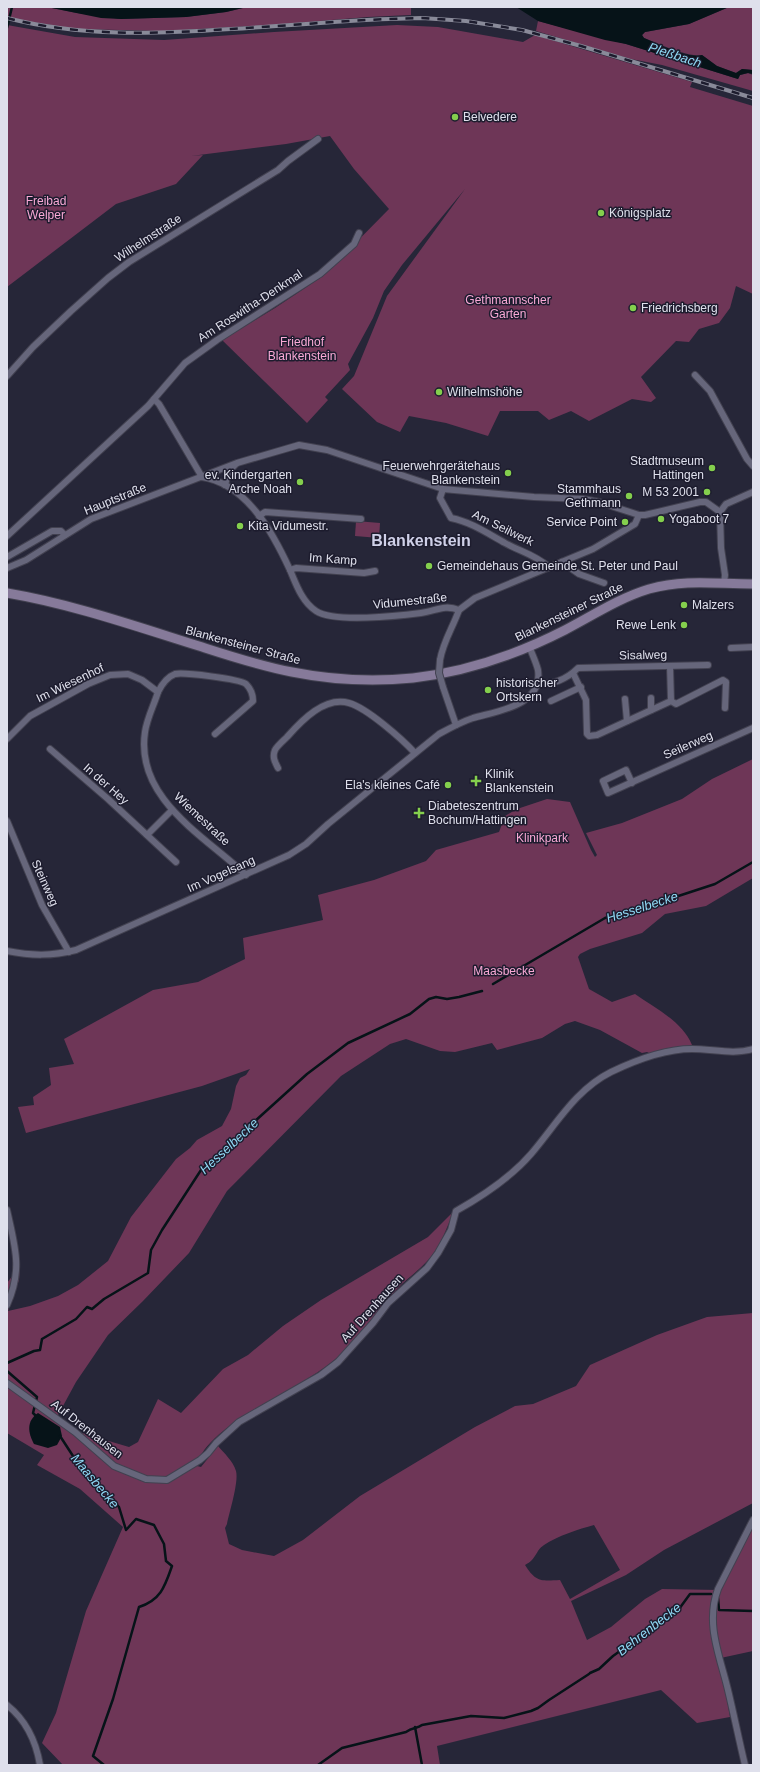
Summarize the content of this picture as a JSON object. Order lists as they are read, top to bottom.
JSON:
{
  "streets": {
    "main road": ["Blankensteiner Straße"],
    "street": [
      "Wilhelmstraße",
      "Am Roswitha-Denkmal",
      "Hauptstraße",
      "Am Seilwerk",
      "Im Kamp",
      "Vidumestraße",
      "Sisalweg",
      "Im Wiesenhof",
      "Seilerweg",
      "In der Hey",
      "Wiemestraße",
      "Im Vogelsang",
      "Steinweg",
      "Auf Drenhausen"
    ]
  },
  "crossings": [
    ["Hauptstraße", "Am Seilwerk"],
    ["Hauptstraße", "Vidumestraße"],
    ["Am Seilwerk", "Vidumestraße"],
    ["Im Kamp", "Vidumestraße"],
    ["Im Wiesenhof", "Wiemestraße"],
    ["Wiemestraße", "Im Vogelsang"],
    ["Im Vogelsang", "Steinweg"]
  ],
  "districts": ["Blankenstein"],
  "water": [
    "Pleßbach",
    "Hesselbecke",
    "Maasbecke",
    "Behrenbecke"
  ],
  "parks": [
    "Freibad Welper",
    "Gethmannscher Garten",
    "Friedhof Blankenstein",
    "Klinikpark",
    "Maasbecke"
  ],
  "places": {
    "other": [
      "Belvedere",
      "Königsplatz",
      "Friedrichsberg",
      "Wilhelmshöhe",
      "Stadtmuseum Hattingen",
      "Feuerwehrgerätehaus Blankenstein",
      "ev. Kindergarten Arche Noah",
      "M 53 2001",
      "Stammhaus Gethmann",
      "Yogaboot 7",
      "Service Point",
      "Kita Vidumestr.",
      "Gemeindehaus Gemeinde St. Peter und Paul",
      "Malzers",
      "Rewe Lenk",
      "historischer Ortskern",
      "Ela's kleines Café"
    ],
    "health": ["Klinik Blankenstein", "Diabeteszentrum Bochum/Hattingen"]
  }
}
